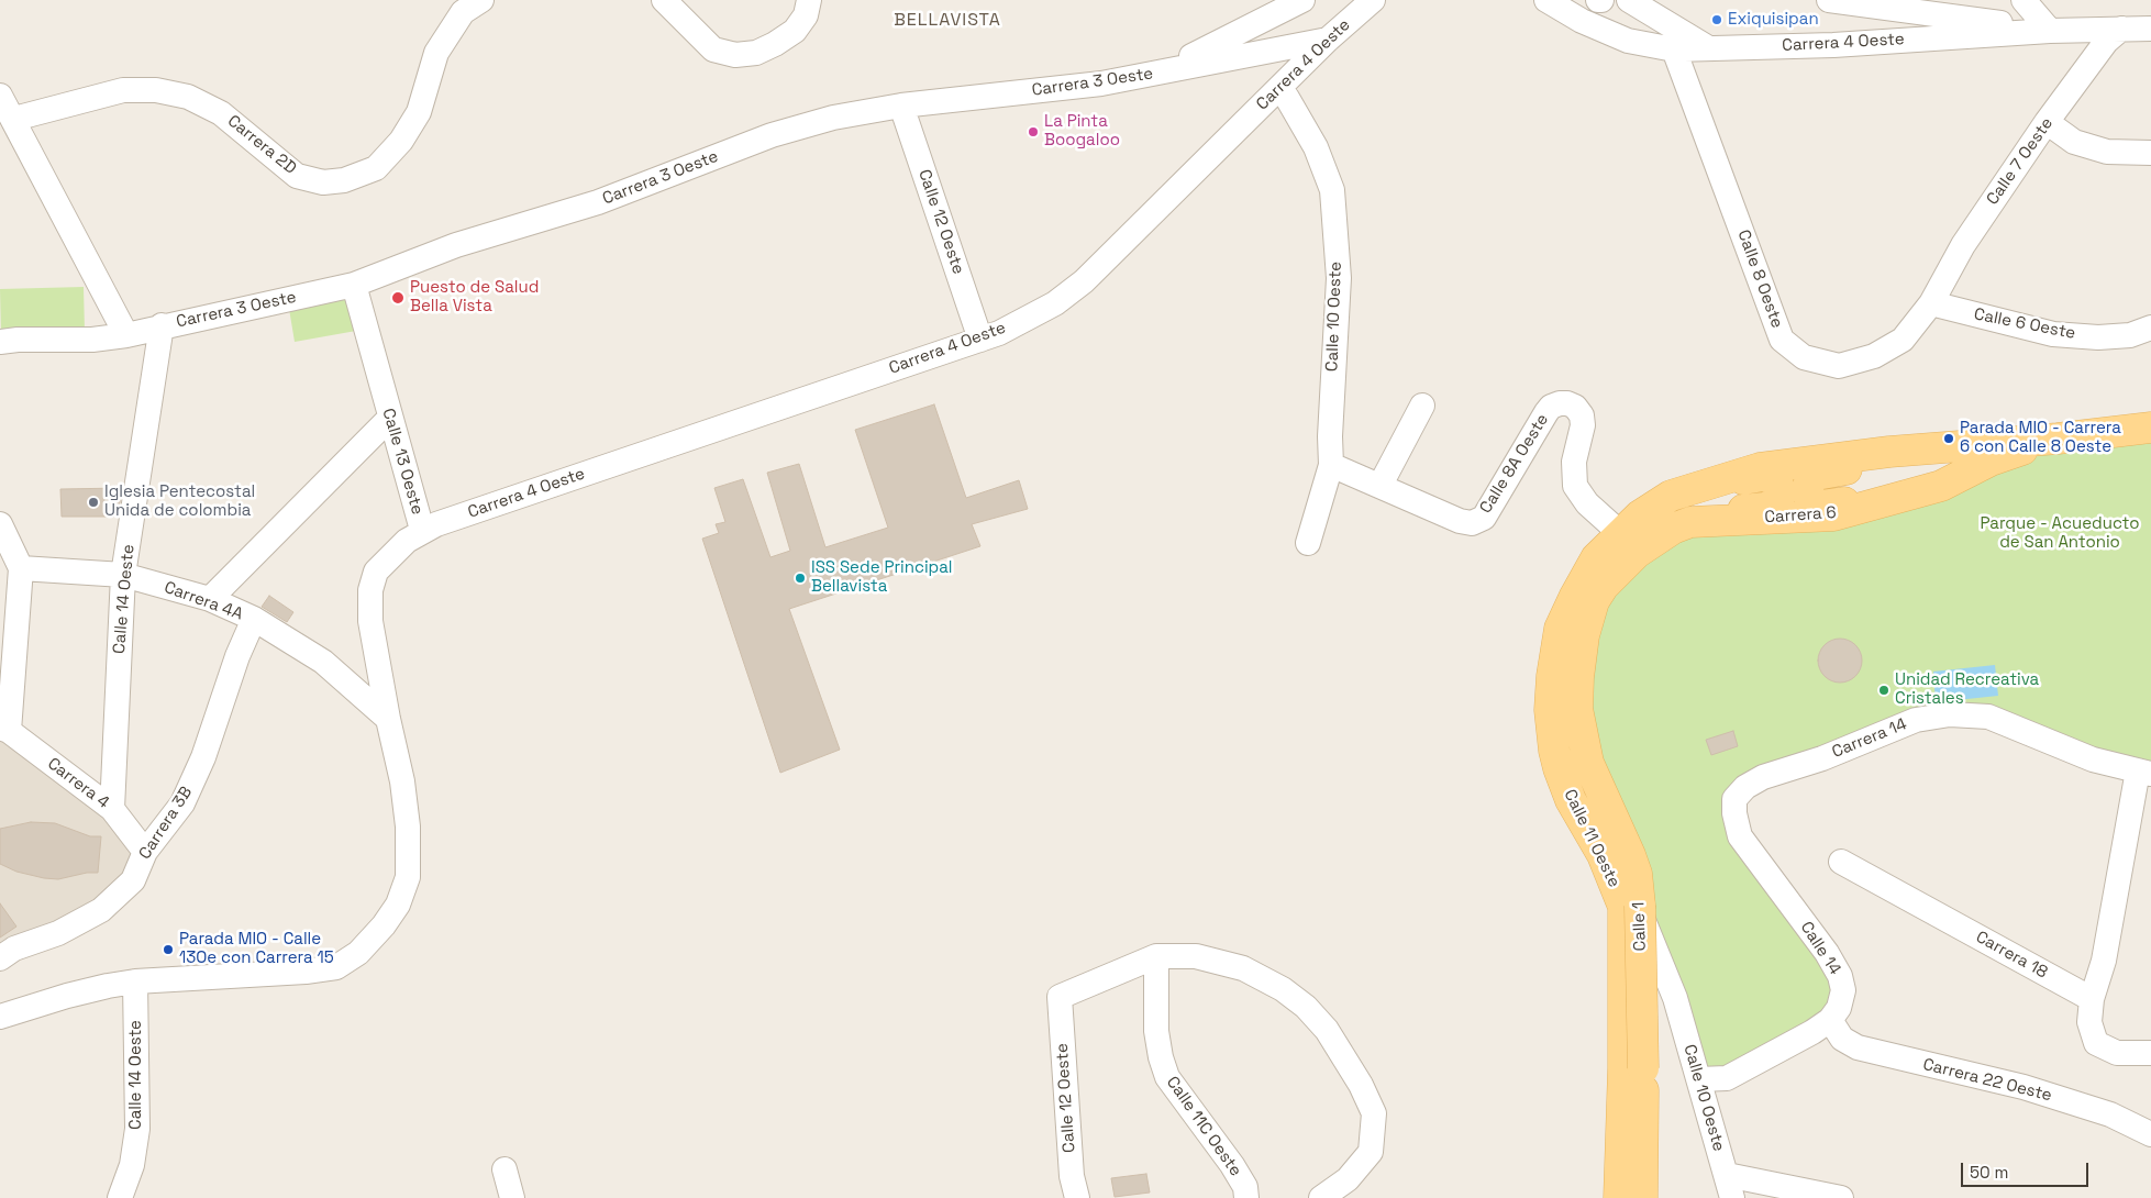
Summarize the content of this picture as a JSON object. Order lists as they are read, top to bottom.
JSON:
{
  "streets": {
    "main road": ["Carrera 6", "Calle 11 Oeste", "Calle 1"],
    "street": [
      "Carrera 4 Oeste",
      "Carrera 3 Oeste",
      "Carrera 2D",
      "Calle 7 Oeste",
      "Calle 12 Oeste",
      "Calle 8 Oeste",
      "Calle 10 Oeste",
      "Calle 6 Oeste",
      "Calle 13 Oeste",
      "Calle 8A Oeste",
      "Calle 14 Oeste",
      "Carrera 4A",
      "Carrera 14",
      "Carrera 4",
      "Carrera 3B",
      "Calle 14",
      "Carrera 18",
      "Carrera 22 Oeste",
      "Calle 11C Oeste"
    ]
  },
  "crossings": [
    ["Carrera 4 Oeste", "Carrera 3 Oeste"],
    ["Carrera 4 Oeste", "Calle 7 Oeste"],
    ["Carrera 4 Oeste", "Calle 12 Oeste"],
    ["Carrera 4 Oeste", "Calle 8 Oeste"],
    ["Carrera 4 Oeste", "Calle 13 Oeste"],
    ["Carrera 3 Oeste", "Calle 12 Oeste"],
    ["Carrera 3 Oeste", "Calle 13 Oeste"],
    ["Carrera 3 Oeste", "Calle 14 Oeste"],
    ["Calle 7 Oeste", "Calle 8 Oeste"],
    ["Calle 7 Oeste", "Calle 6 Oeste"],
    ["Calle 12 Oeste", "Calle 11C Oeste"],
    ["Calle 8 Oeste", "Calle 6 Oeste"],
    ["Calle 10 Oeste", "Calle 11 Oeste"],
    ["Calle 10 Oeste", "Calle 1"],
    ["Calle 13 Oeste", "Calle 14 Oeste"],
    ["Calle 13 Oeste", "Carrera 4A"],
    ["Calle 8A Oeste", "Carrera 6"],
    ["Calle 8A Oeste", "Calle 11 Oeste"],
    ["Carrera 6", "Calle 11 Oeste"],
    ["Calle 14 Oeste", "Carrera 4A"],
    ["Calle 14 Oeste", "Carrera 4"],
    ["Carrera 4A", "Carrera 3B"],
    ["Carrera 14", "Calle 14"],
    ["Carrera 4", "Carrera 3B"],
    ["Calle 14", "Carrera 22 Oeste"]
  ],
  "districts": ["BELLAVISTA"],
  "parks": ["Parque - Acueducto de San Antonio"],
  "places": [
    "Exiquisipan",
    "La Pinta Boogaloo",
    "Puesto de Salud Bella Vista",
    "Parada MIO - Carrera 6 con Calle 8 Oeste",
    "Iglesia Pentecostal Unida de colombia",
    "ISS Sede Principal Bellavista",
    "Unidad Recreativa Cristales",
    "Parada MIO - Calle 13Oe con Carrera 15"
  ],
  "scale_bar": "50 m"
}
